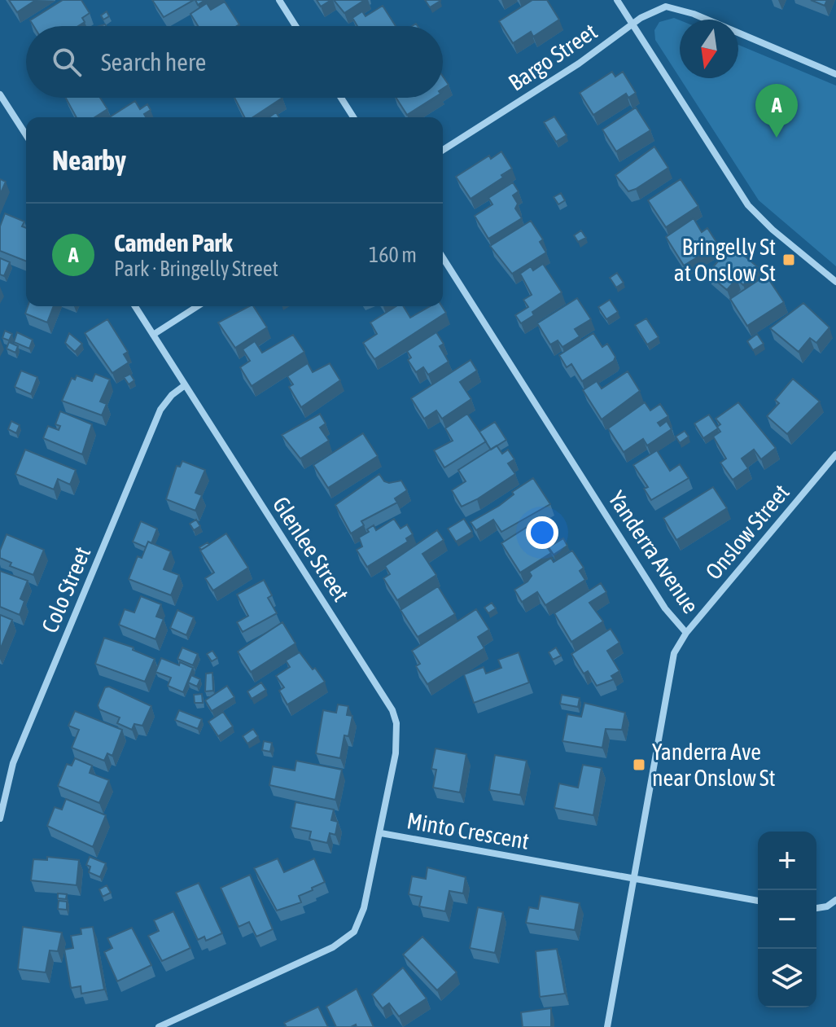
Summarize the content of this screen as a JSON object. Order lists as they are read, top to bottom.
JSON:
{
  "streets": {
    "street": [
      "Bargo Street",
      "Onslow Street",
      "Glenlee Street",
      "Yanderra Avenue",
      "Colo Street",
      "Minto Crescent"
    ]
  },
  "crossings": [
    ["Onslow Street", "Yanderra Avenue"],
    ["Glenlee Street", "Colo Street"],
    ["Glenlee Street", "Minto Crescent"],
    ["Yanderra Avenue", "Minto Crescent"]
  ],
  "places": {
    "transit": ["Bringelly St at Onslow St", "Yanderra Ave near Onslow St"]
  },
  "north": "bottom",
  "page": {
    "search": "Search here",
    "pins": "A",
    "heading": "Nearby",
    "list": [
      {
        "mark": "A",
        "name": "Camden Park",
        "note": "Park · Bringelly Street",
        "value": "160 m"
      }
    ],
    "map_buttons": ["+", "−"]
  }
}
